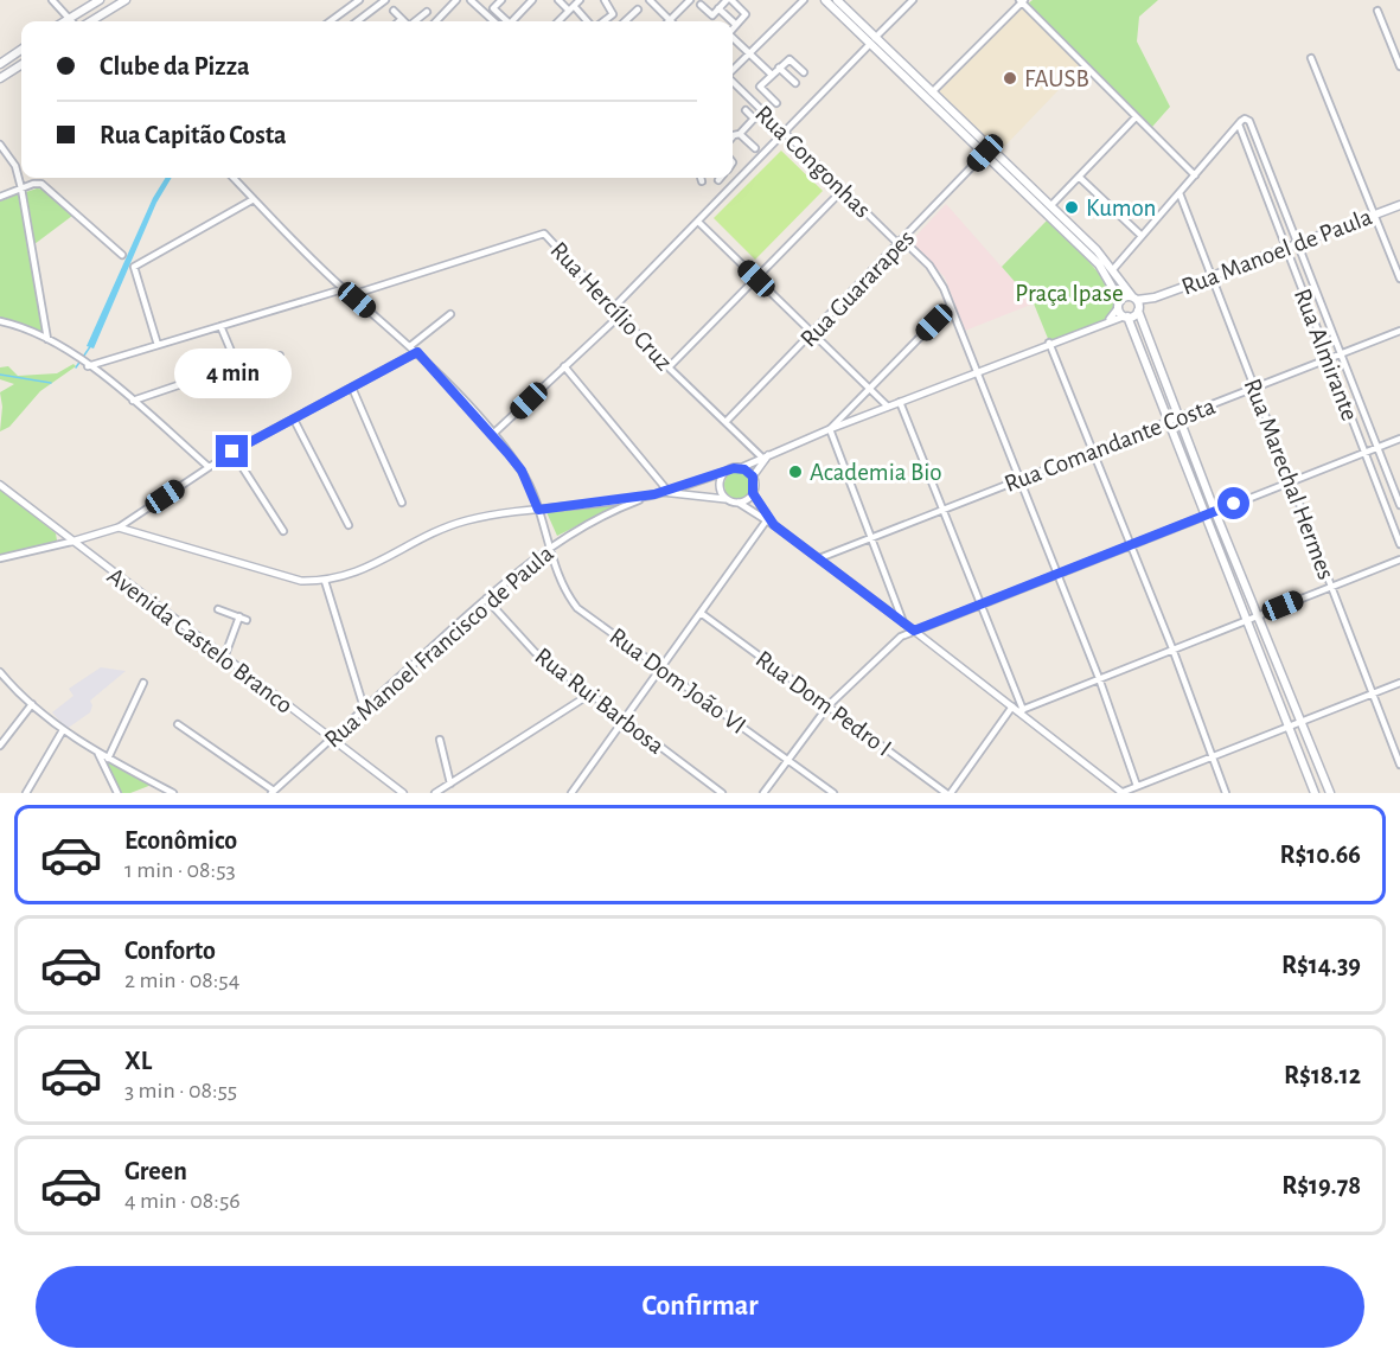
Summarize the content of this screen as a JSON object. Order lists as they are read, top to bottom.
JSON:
{
  "streets": {
    "main road": ["Rua Manoel de Paula"],
    "street": [
      "Rua Congonhas",
      "Rua Guararapes",
      "Rua Hercílio Cruz",
      "Rua Almirante",
      "Rua Comandante Costa",
      "Rua Marechal Hermes",
      "Avenida Castelo Branco",
      "Rua Manoel Francisco de Paula",
      "Rua Dom João VI",
      "Rua Rui Barbosa",
      "Rua Dom Pedro I"
    ]
  },
  "crossings": [
    ["Rua Congonhas", "Rua Guararapes"],
    ["Rua Congonhas", "Rua Comandante Costa"],
    ["Rua Manoel de Paula", "Rua Almirante"],
    ["Rua Manoel de Paula", "Rua Marechal Hermes"],
    ["Rua Guararapes", "Rua Hercílio Cruz"],
    ["Rua Hercílio Cruz", "Rua Dom João VI"],
    ["Rua Almirante", "Rua Comandante Costa"],
    ["Rua Comandante Costa", "Rua Marechal Hermes"],
    ["Avenida Castelo Branco", "Rua Manoel Francisco de Paula"],
    ["Rua Manoel Francisco de Paula", "Rua Dom João VI"],
    ["Rua Manoel Francisco de Paula", "Rua Rui Barbosa"]
  ],
  "parks": ["Praça Ipase"],
  "places": ["FAUSB", "Kumon", "Academia Bio"],
  "page": {
    "banner": ["Clube da Pizza", "Rua Capitão Costa"],
    "bubble": "4 min",
    "list": [
      {
        "name": "Econômico",
        "note": "1 min · 08:53",
        "value": "R$10.66"
      },
      {
        "name": "Conforto",
        "note": "2 min · 08:54",
        "value": "R$14.39"
      },
      {
        "name": "XL",
        "note": "3 min · 08:55",
        "value": "R$18.12"
      },
      {
        "name": "Green",
        "note": "4 min · 08:56",
        "value": "R$19.78"
      }
    ],
    "buttons": "Confirmar"
  }
}
